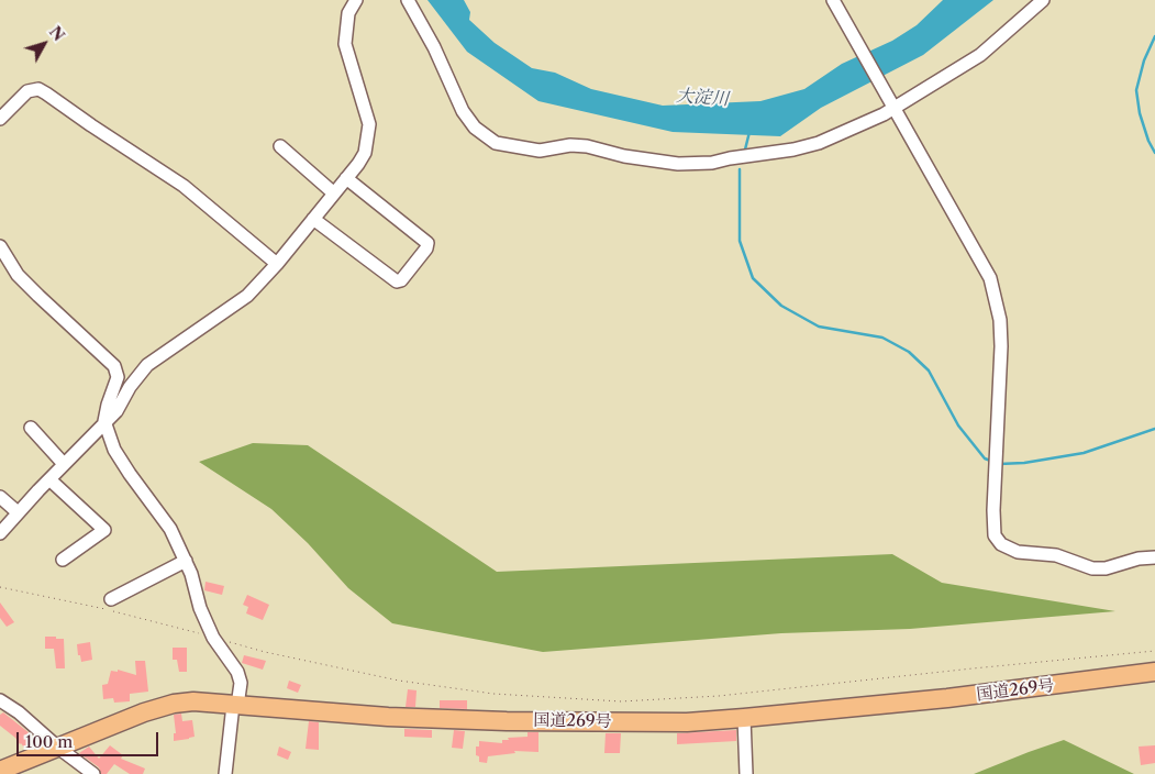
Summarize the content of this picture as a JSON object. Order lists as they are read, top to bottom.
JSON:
{
  "streets": {
    "highway": ["国道269号"]
  },
  "water": ["大淀川"],
  "scale_bar": "100 m",
  "north": "top right"
}
